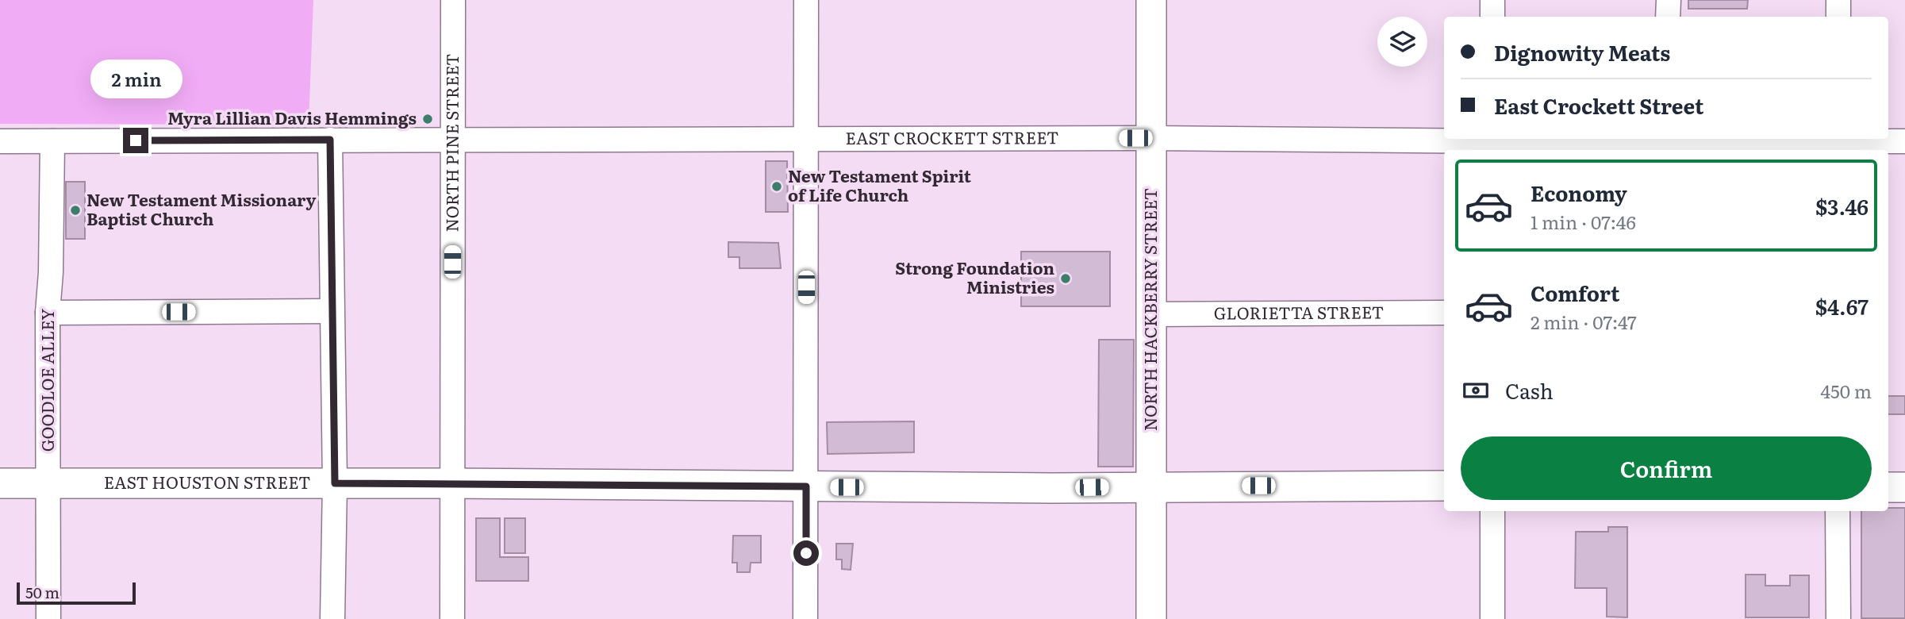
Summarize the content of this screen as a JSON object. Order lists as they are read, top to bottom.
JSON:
{
  "streets": {
    "main road": ["NORTH HACKBERRY STREET", "EAST HOUSTON STREET"],
    "street": [
      "EAST CROCKETT STREET",
      "NORTH PINE STREET",
      "GLORIETTA STREET",
      "GOODLOE ALLEY"
    ]
  },
  "crossings": [
    ["EAST CROCKETT STREET", "NORTH PINE STREET"],
    ["EAST CROCKETT STREET", "NORTH HACKBERRY STREET"],
    ["EAST CROCKETT STREET", "GOODLOE ALLEY"],
    ["NORTH PINE STREET", "EAST HOUSTON STREET"],
    ["NORTH HACKBERRY STREET", "GLORIETTA STREET"],
    ["NORTH HACKBERRY STREET", "EAST HOUSTON STREET"],
    ["GOODLOE ALLEY", "EAST HOUSTON STREET"]
  ],
  "places": [
    "Myra Lillian Davis Hemmings",
    "New Testament Spirit of Life Church",
    "New Testament Missionary Baptist Church",
    "Strong Foundation Ministries"
  ],
  "scale_bar": "50 m",
  "page": {
    "banner": ["Dignowity Meats", "East Crockett Street"],
    "bubble": "2 min",
    "list": [
      {
        "name": "Economy",
        "note": "1 min · 07:46",
        "value": "$3.46"
      },
      {
        "name": "Comfort",
        "note": "2 min · 07:47",
        "value": "$4.67"
      }
    ],
    "pay": ["Cash", "450 m"],
    "buttons": "Confirm",
    "scale": "50 m"
  }
}
